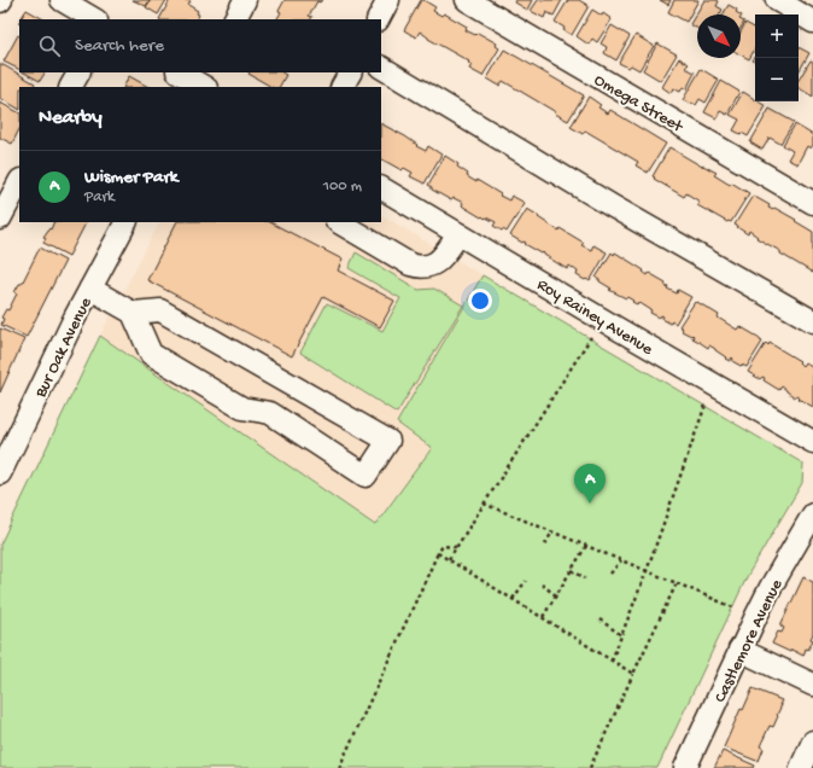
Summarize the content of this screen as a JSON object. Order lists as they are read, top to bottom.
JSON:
{
  "streets": {
    "street": [
      "Omega Street",
      "Roy Rainey Avenue",
      "Bur Oak Avenue",
      "Castlemore Avenue"
    ]
  },
  "north": "bottom right",
  "page": {
    "map_buttons": ["+", "−"],
    "search": "Search here",
    "heading": "Nearby",
    "list": [
      {
        "mark": "A",
        "name": "Wismer Park",
        "note": "Park",
        "value": "100 m"
      }
    ],
    "pins": "A"
  }
}
